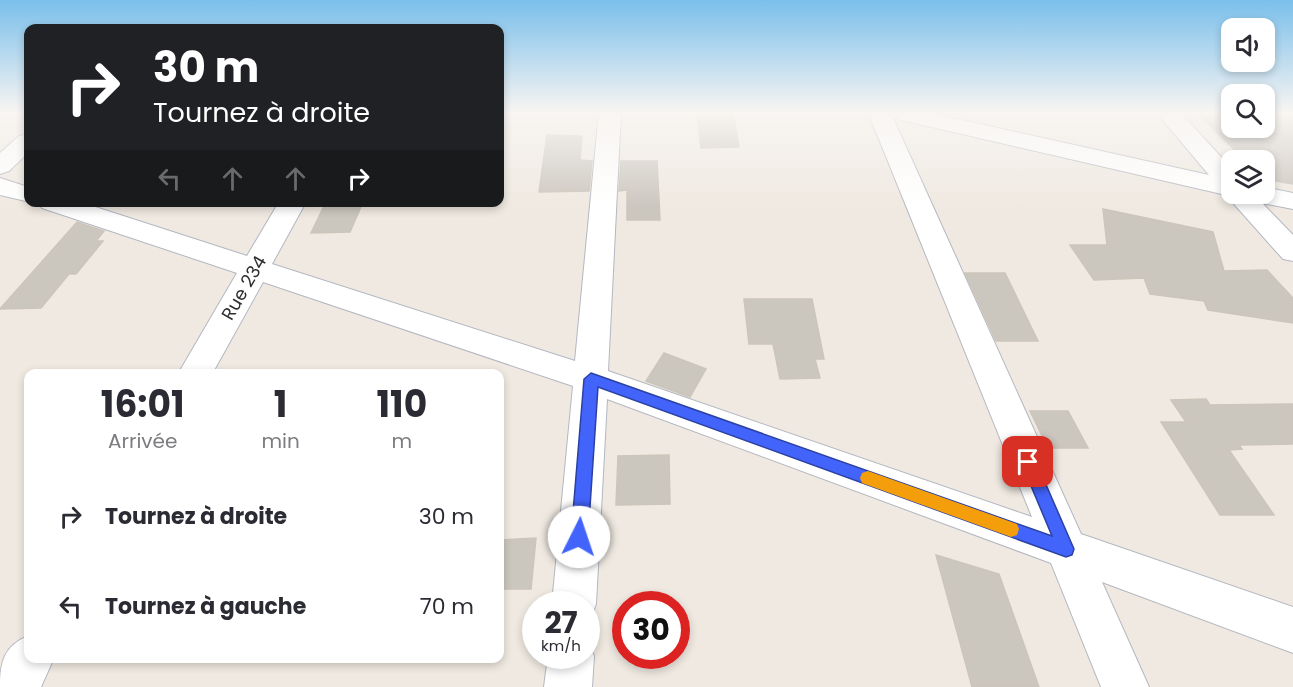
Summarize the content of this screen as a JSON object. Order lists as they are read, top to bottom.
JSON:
{
  "streets": {
    "street": ["Rue 234"]
  },
  "page": {
    "turn": ["30 m", "Tournez à droite"],
    "eta": [
      "16:01",
      "Arrivée",
      "1",
      "min",
      "110",
      "m"
    ],
    "list": [
      {
        "name": "Tournez à droite",
        "value": "30 m"
      },
      {
        "name": "Tournez à gauche",
        "value": "70 m"
      }
    ],
    "speed": "27 km/h",
    "limit": "30"
  }
}
